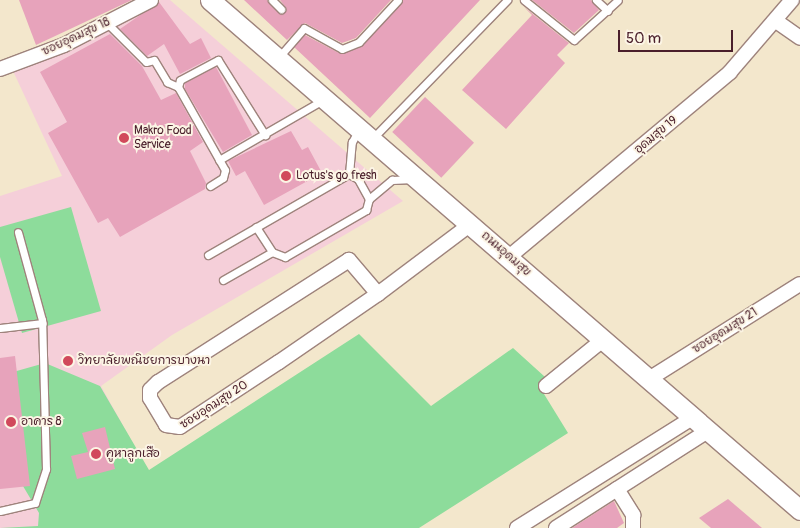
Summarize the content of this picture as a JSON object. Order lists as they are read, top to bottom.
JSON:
{
  "streets": {
    "main road": ["ถนนอุดมสุข"],
    "street": [
      "ซอยอุดมสุข 18",
      "อุดมสุข 19",
      "ซอยอุดมสุข 21",
      "ซอยอุดมสุข 20"
    ]
  },
  "crossings": [
    ["อุดมสุข 19", "ถนนอุดมสุข"],
    ["ถนนอุดมสุข", "ซอยอุดมสุข 21"],
    ["ถนนอุดมสุข", "ซอยอุดมสุข 20"]
  ],
  "places": [
    "Makro Food Service",
    "Lotus's go fresh",
    "วิทยาลัยพณิชยการบางนา",
    "อาคาร 8",
    "คูหาลูกเสือ"
  ],
  "scale_bar": "50 m"
}
